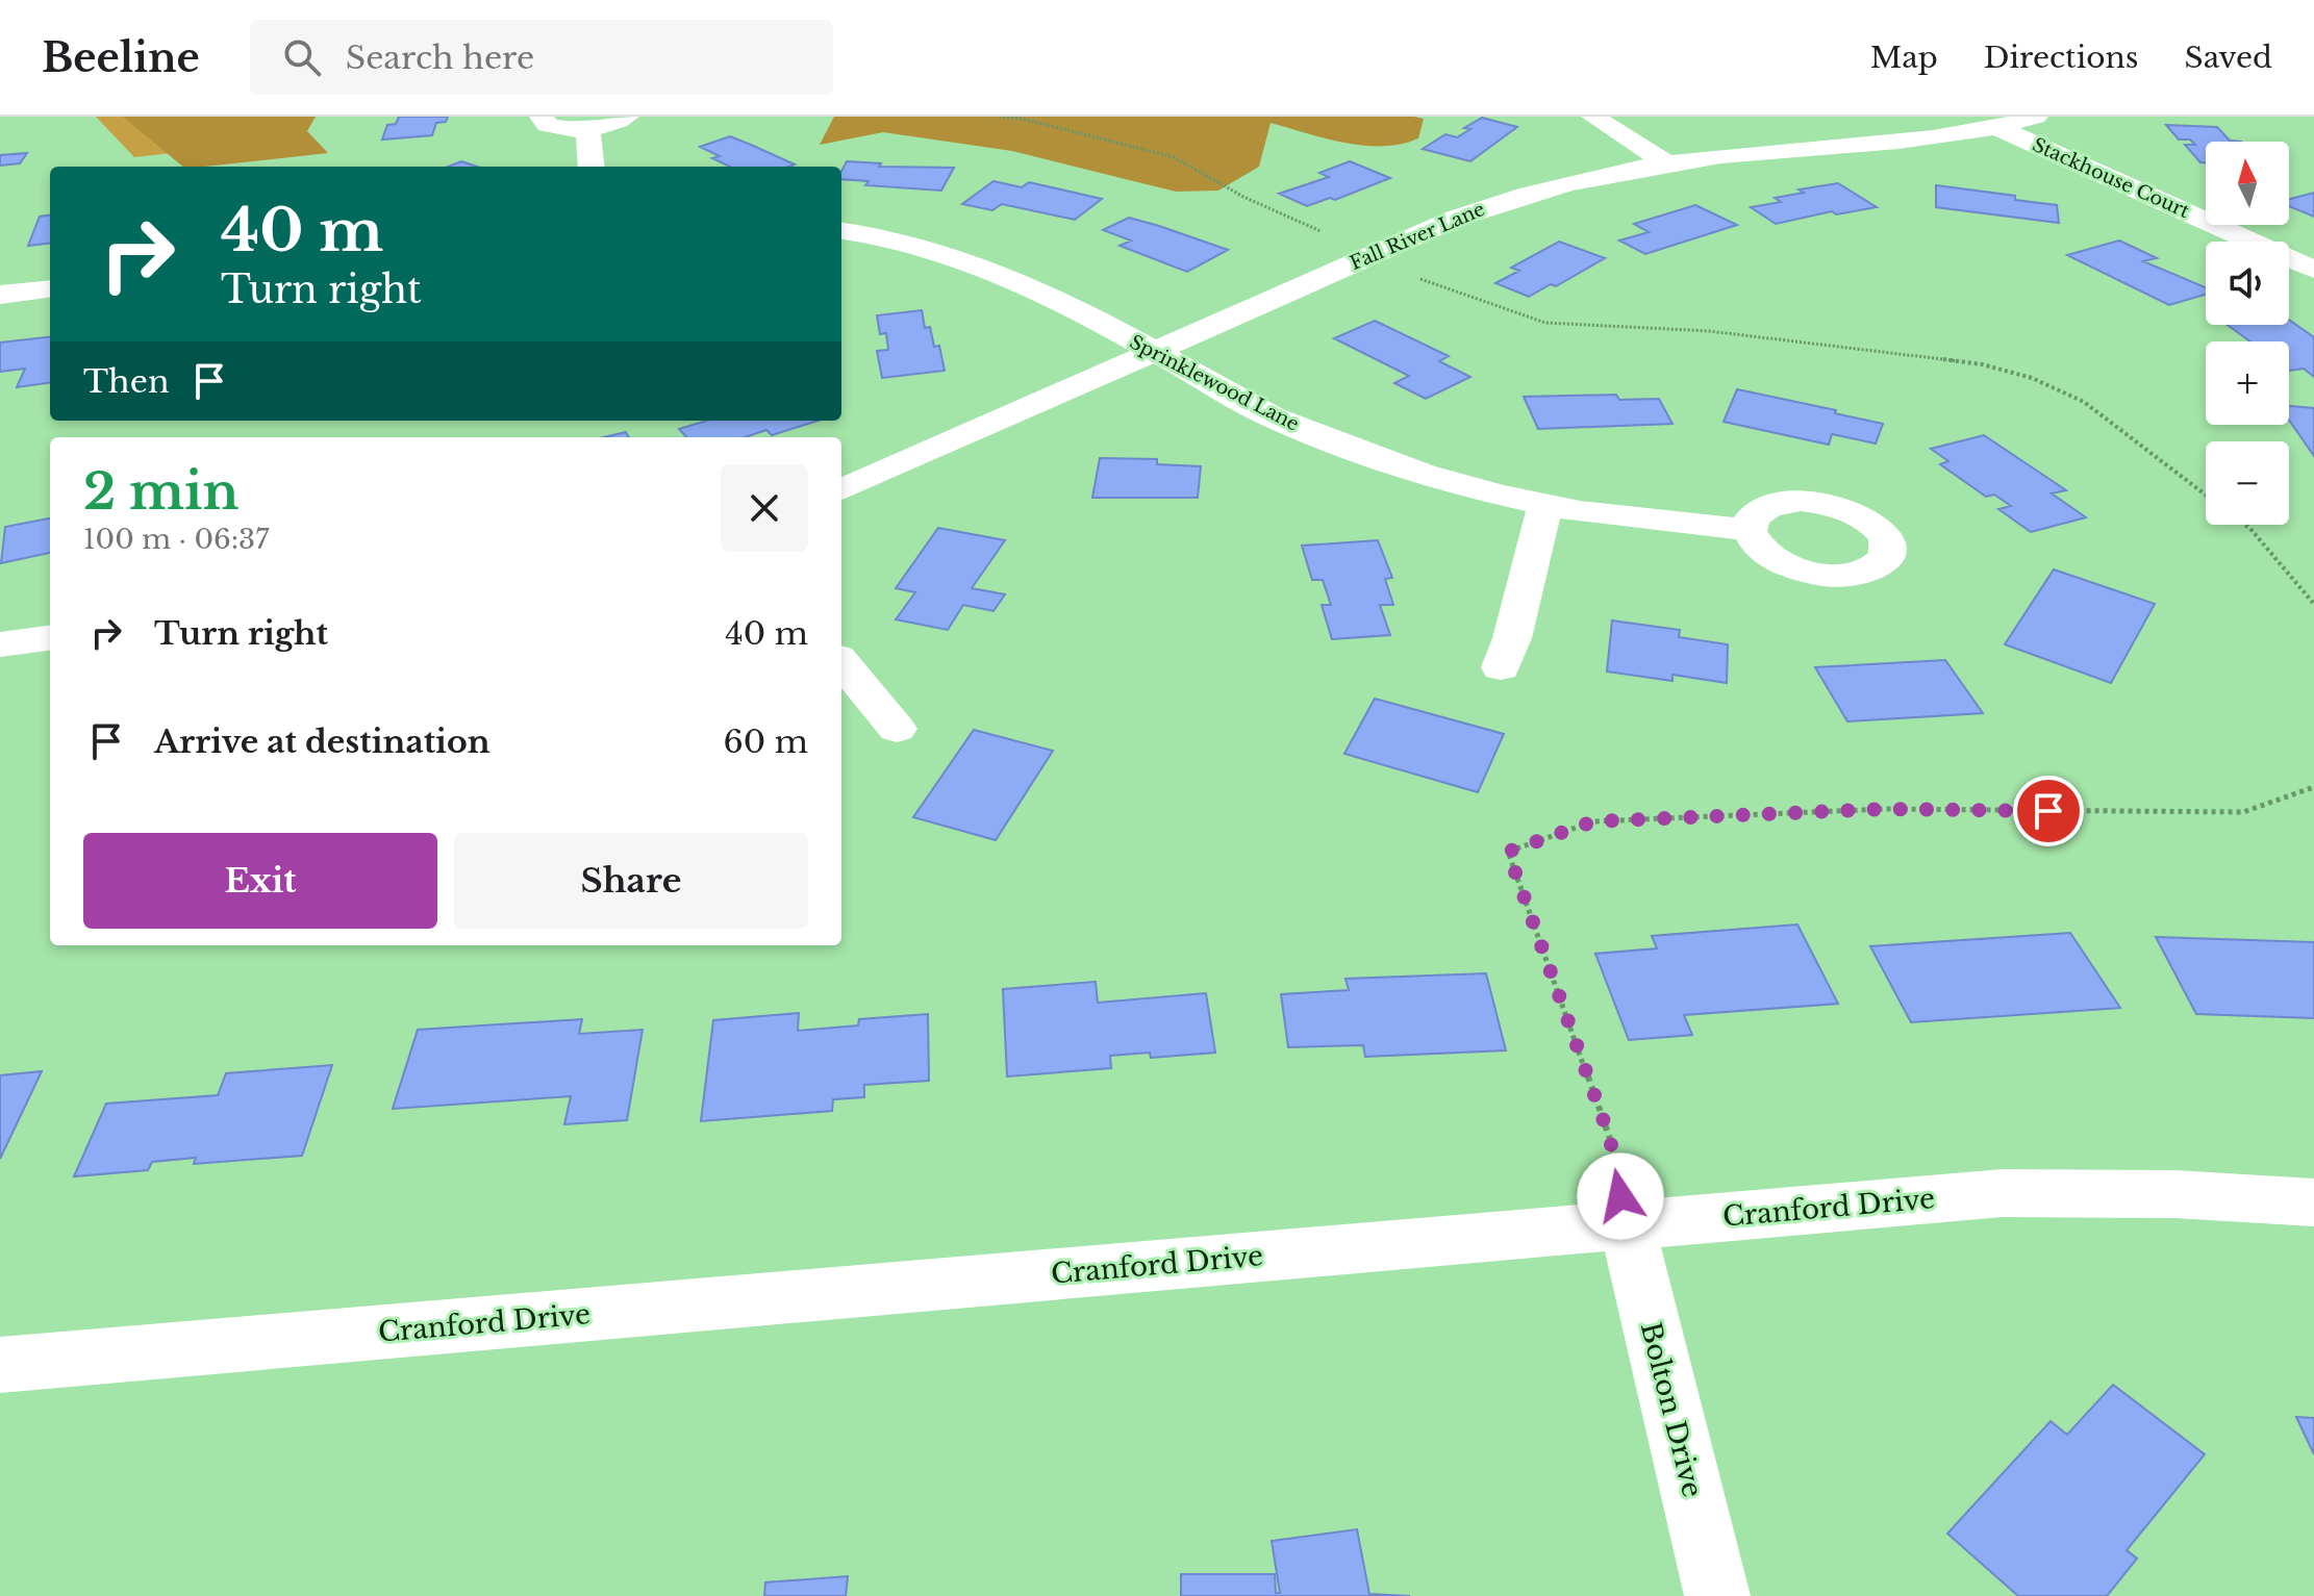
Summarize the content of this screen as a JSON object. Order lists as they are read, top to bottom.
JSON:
{
  "streets": {
    "street": [
      "Stackhouse Court",
      "Fall River Lane",
      "Sprinklewood Lane",
      "Cranford Drive",
      "Bolton Drive"
    ]
  },
  "crossings": [
    ["Stackhouse Court", "Fall River Lane"],
    ["Fall River Lane", "Sprinklewood Lane"],
    ["Cranford Drive", "Bolton Drive"]
  ],
  "north": "top",
  "page": {
    "header": "Beeline",
    "search": "Search here",
    "nav": ["Map", "Directions", "Saved"],
    "map_buttons": ["+", "−"],
    "turn": ["40 m", "Turn right"],
    "then": "Then",
    "heading": ["2 min", "100 m · 06:37"],
    "list": [
      {
        "name": "Turn right",
        "value": "40 m"
      },
      {
        "name": "Arrive at destination",
        "value": "60 m"
      }
    ],
    "buttons": ["Exit", "Share"]
  }
}
